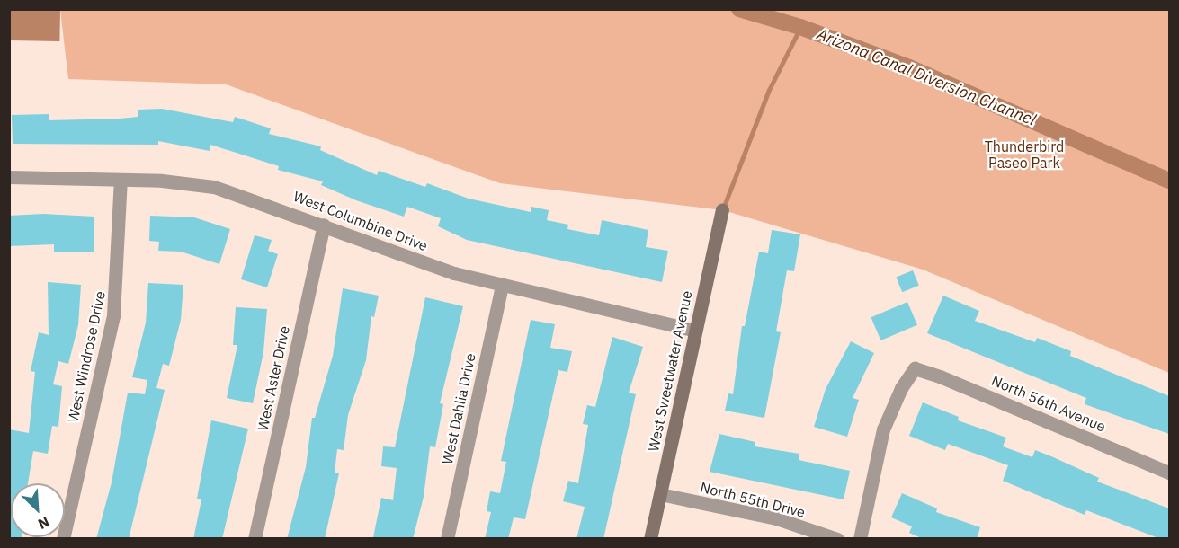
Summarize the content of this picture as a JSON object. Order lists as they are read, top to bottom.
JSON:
{
  "streets": {
    "street": [
      "West Columbine Drive",
      "West Windrose Drive",
      "West Sweetwater Avenue",
      "West Aster Drive",
      "North 56th Avenue",
      "West Dahlia Drive",
      "North 55th Drive"
    ]
  },
  "crossings": [
    ["West Columbine Drive", "West Windrose Drive"],
    ["West Columbine Drive", "West Sweetwater Avenue"],
    ["West Columbine Drive", "West Aster Drive"],
    ["West Columbine Drive", "West Dahlia Drive"],
    ["West Sweetwater Avenue", "North 55th Drive"]
  ],
  "water": ["Arizona Canal Diversion Channel"],
  "parks": ["Thunderbird Paseo Park"],
  "north": "bottom right"
}
